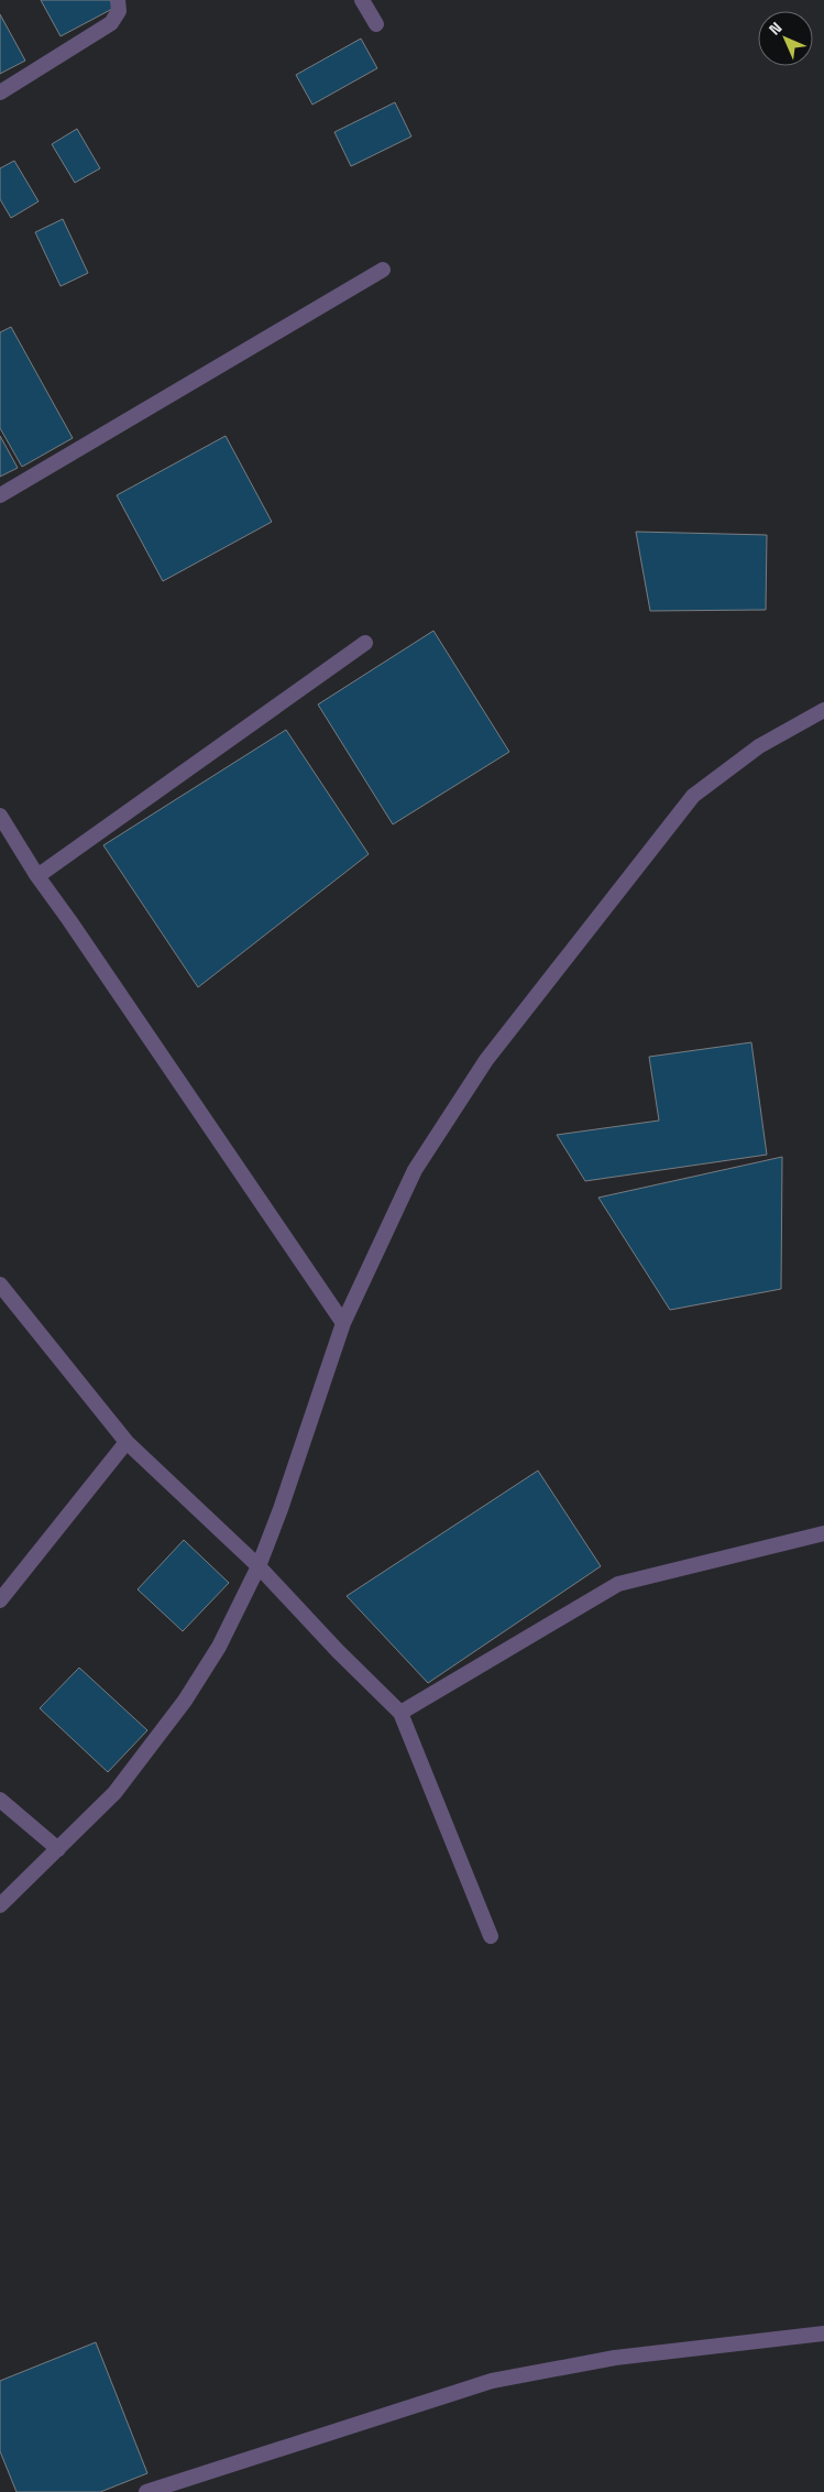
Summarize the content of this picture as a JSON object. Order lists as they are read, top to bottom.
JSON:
{
  "north": "top left"
}
